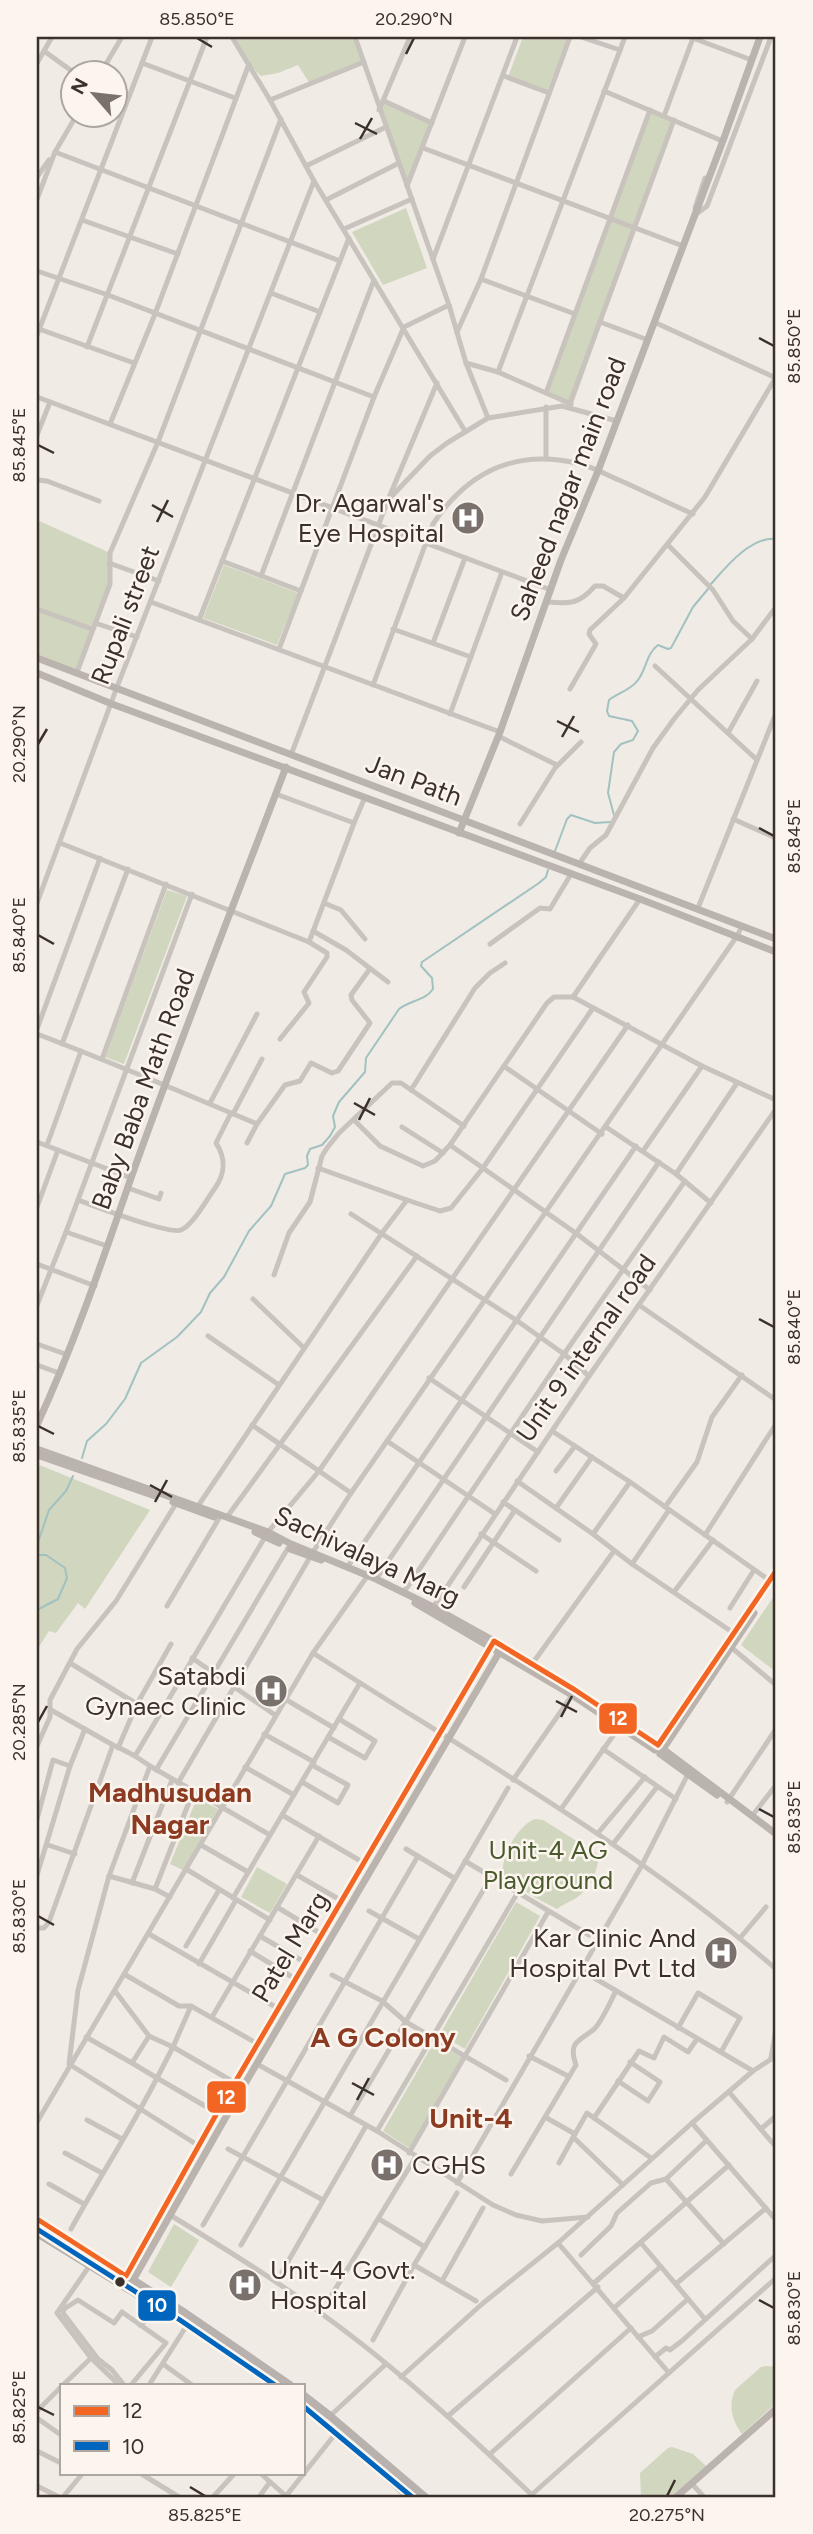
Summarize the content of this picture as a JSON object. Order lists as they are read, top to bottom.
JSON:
{
  "streets": {
    "street": [
      "Saheed nagar main road",
      "Rupali street",
      "Jan Path",
      "Baby Baba Math Road",
      "Unit 9 internal road",
      "Sachivalaya Marg",
      "Patel Marg"
    ]
  },
  "crossings": [
    ["Saheed nagar main road", "Jan Path"],
    ["Rupali street", "Jan Path"],
    ["Jan Path", "Baby Baba Math Road"],
    ["Unit 9 internal road", "Sachivalaya Marg"],
    ["Sachivalaya Marg", "Patel Marg"]
  ],
  "districts": ["Madhusudan Nagar", "A G Colony", "Unit-4"],
  "parks": ["Unit-4 AG Playground"],
  "places": {
    "hospital": [
      "Dr. Agarwal's Eye Hospital",
      "Satabdi Gynaec Clinic",
      "Kar Clinic And Hospital Pvt Ltd",
      "CGHS",
      "Unit-4 Govt. Hospital"
    ]
  },
  "lines": ["transit line 12", "transit line 10"],
  "legend": ["12", "10"],
  "north": "top left",
  "coordinates": [
    "85.850°E",
    "20.290°N",
    "85.845°E",
    "85.840°E",
    "85.835°E",
    "20.285°N",
    "85.830°E",
    "85.825°E",
    "20.275°N"
  ]
}
